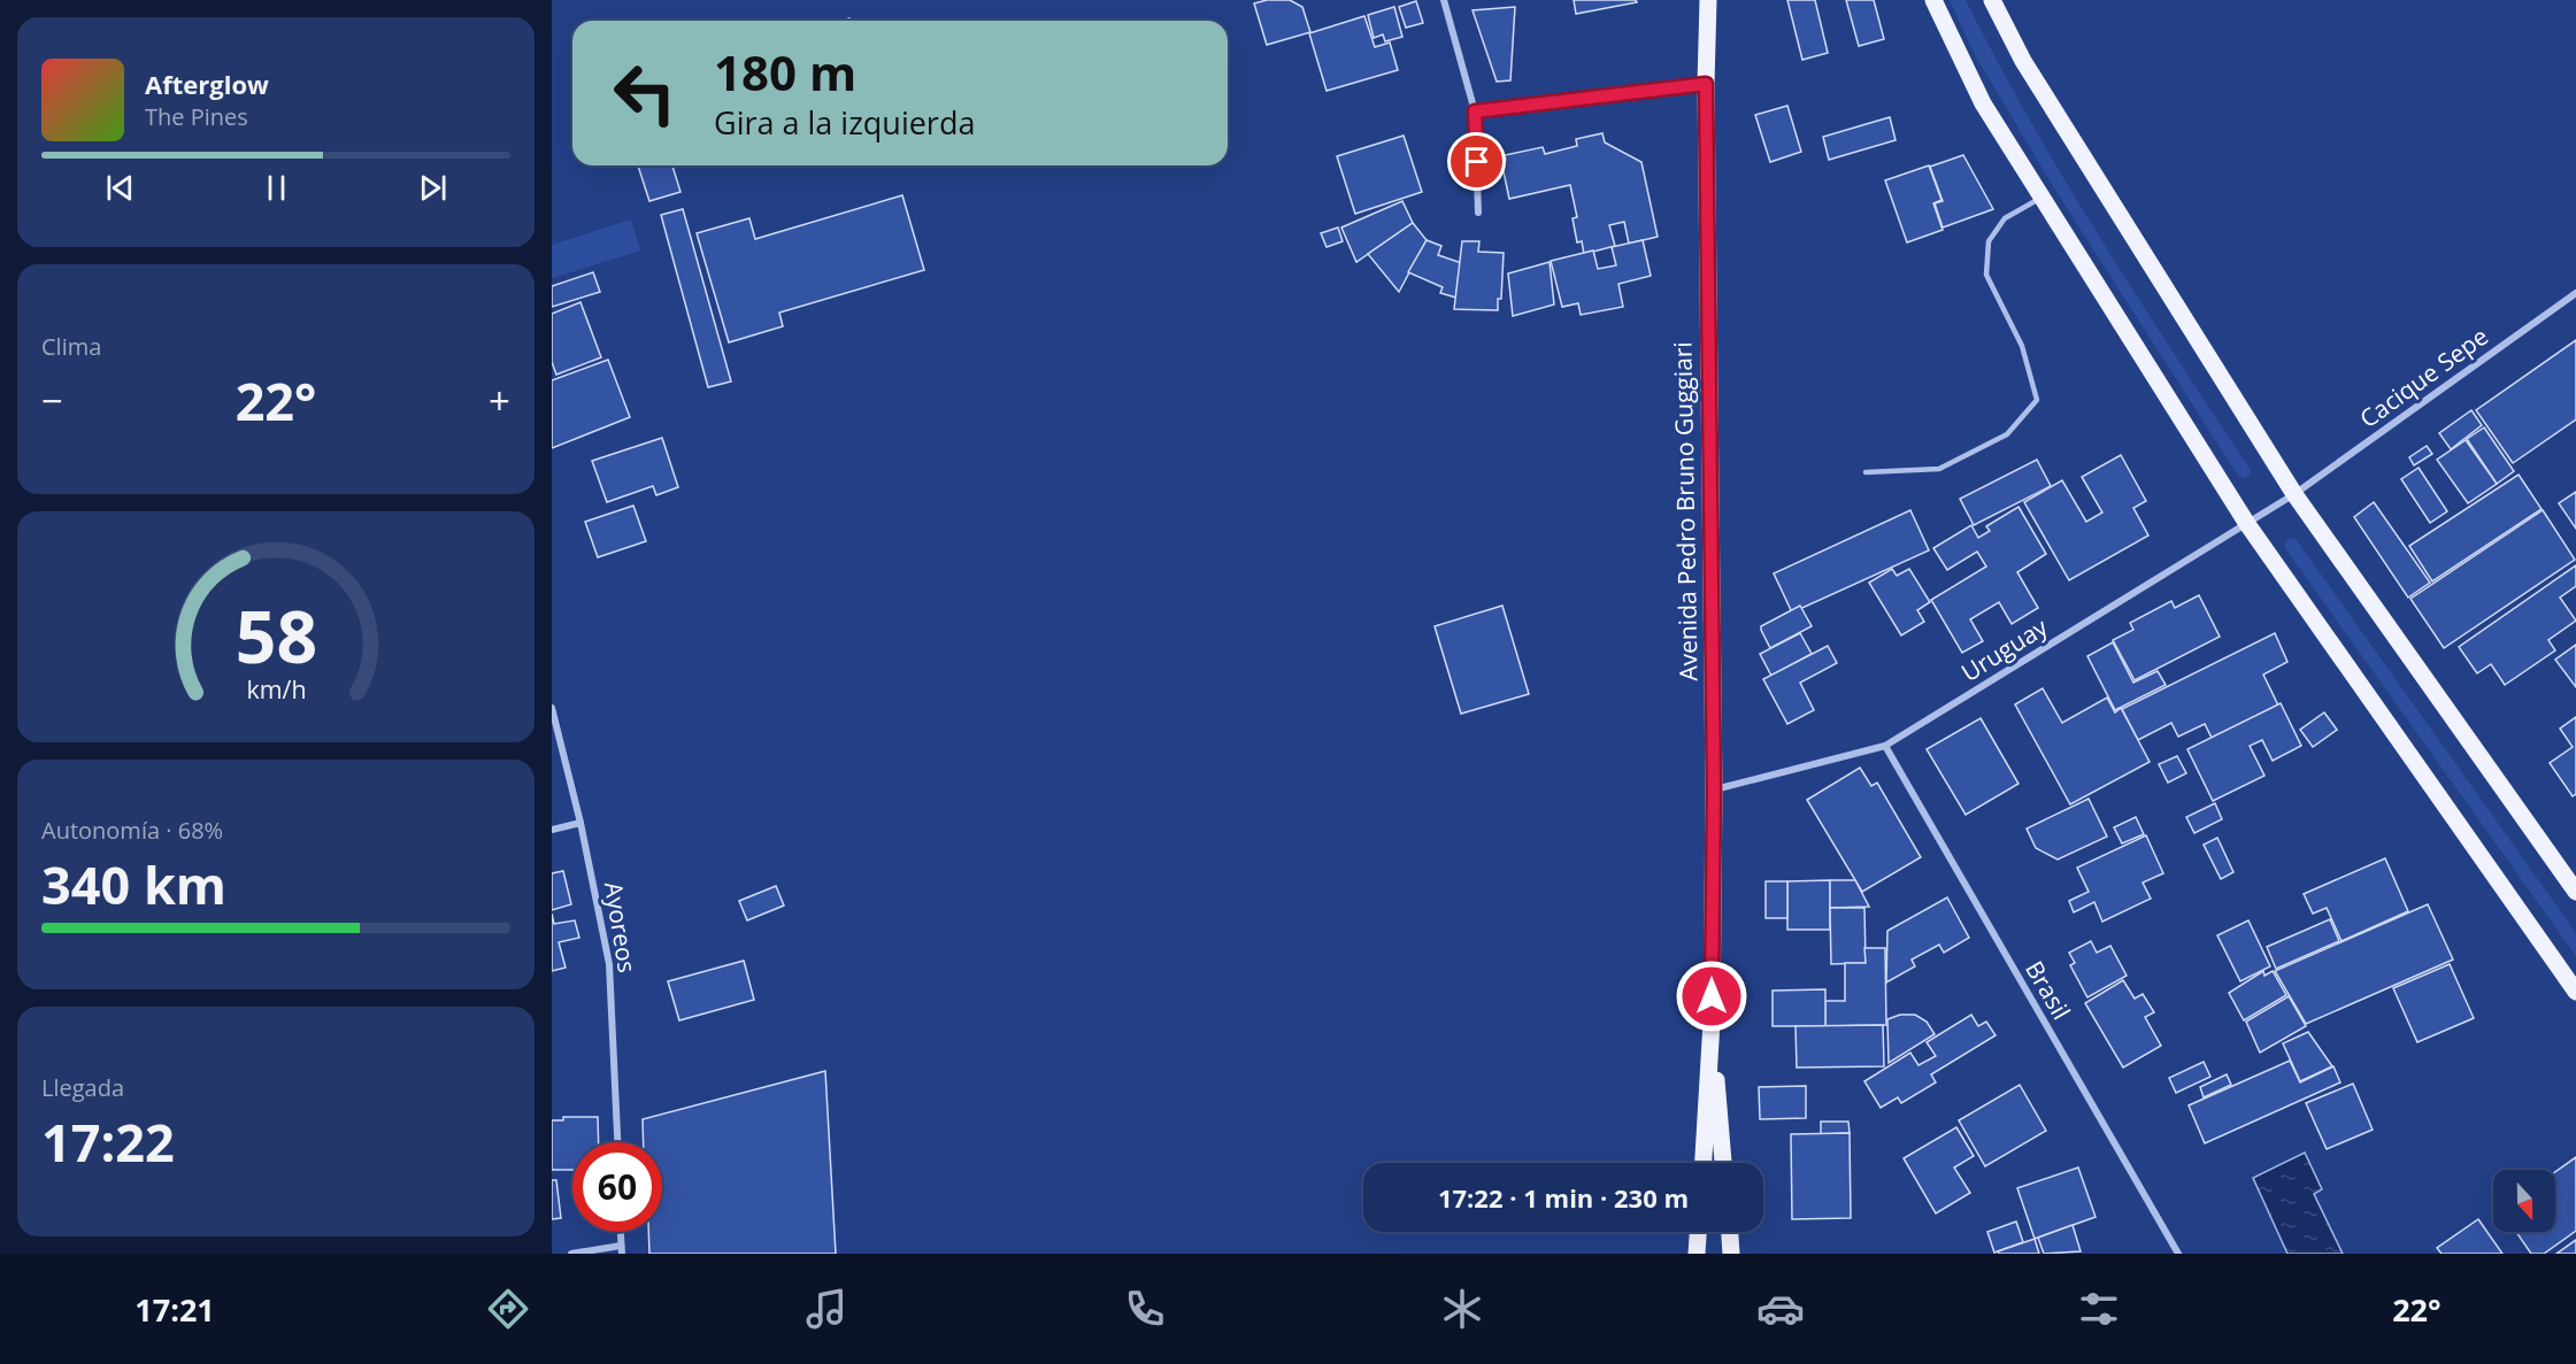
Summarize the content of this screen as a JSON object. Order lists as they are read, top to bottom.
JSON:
{
  "streets": {
    "main road": ["Avenida Pedro Bruno Guggiari"],
    "street": [
      "Cacique Sepe",
      "Uruguay",
      "Ayoreos",
      "Brasil"
    ]
  },
  "crossings": [
    ["Cacique Sepe", "Uruguay"],
    ["Avenida Pedro Bruno Guggiari", "Uruguay"],
    ["Uruguay", "Brasil"]
  ],
  "north": "bottom",
  "page": {
    "turn": ["180 m", "Gira a la izquierda"],
    "song": ["Afterglow", "The Pines"],
    "tile": [
      "Clima",
      ["Autonomía · 68%", "340 km"],
      ["Llegada", "17:22"]
    ],
    "heat": ["−", "22°", "+"],
    "limit": "60",
    "trip": "17:22 · 1 min · 230 m",
    "tabs": ["17:21", "22°"],
    "gauge": ["58", "km/h"]
  }
}
